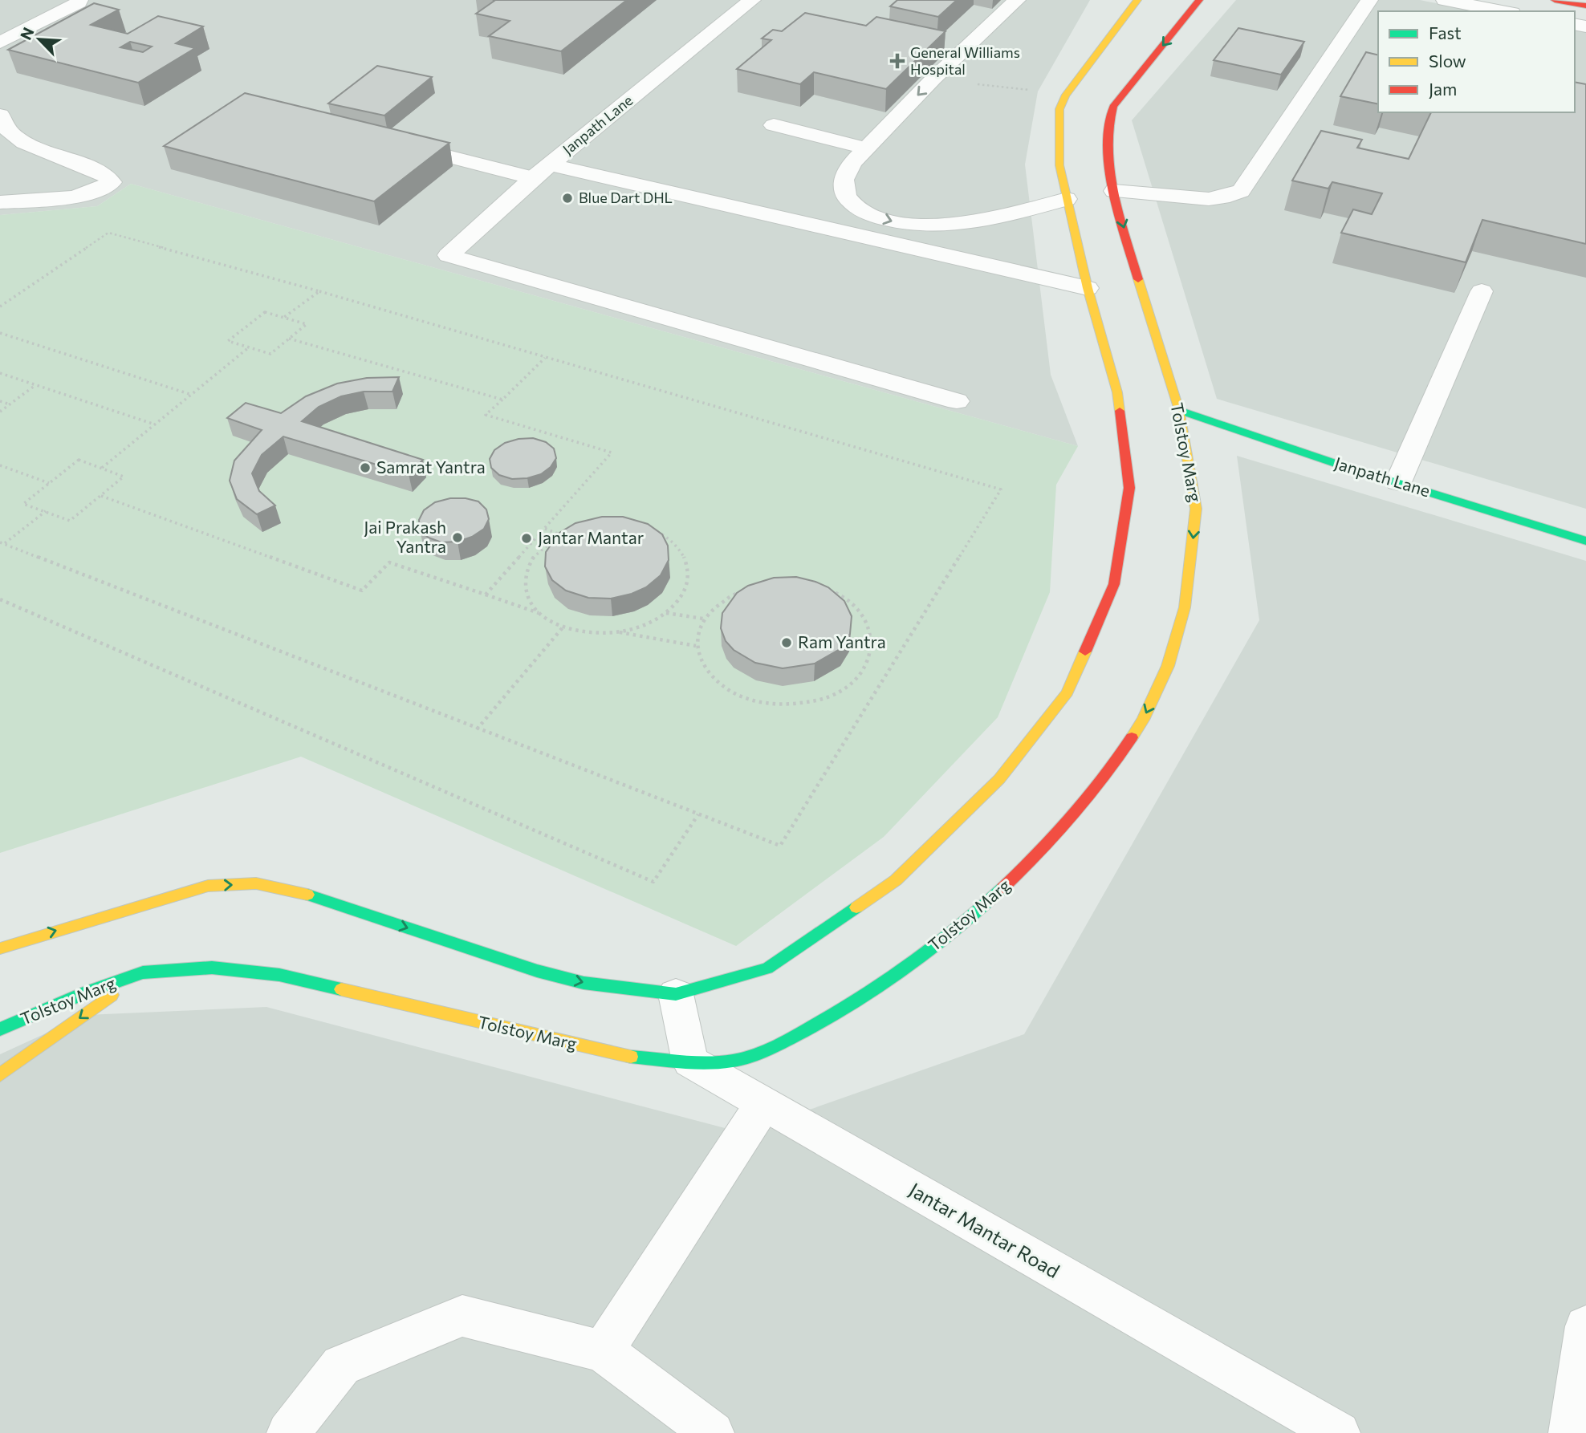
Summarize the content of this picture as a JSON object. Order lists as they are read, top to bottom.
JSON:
{
  "streets": {
    "main road": ["Janpath Lane", "Tolstoy Marg"],
    "street": ["Jantar Mantar Road"]
  },
  "crossings": [
    ["Janpath Lane", "Tolstoy Marg"],
    ["Tolstoy Marg", "Jantar Mantar Road"]
  ],
  "one_way": ["Tolstoy Marg"],
  "places": {
    "health": ["General Williams Hospital"],
    "other": [
      "Blue Dart DHL",
      "Samrat Yantra",
      "Jai Prakash Yantra",
      "Jantar Mantar",
      "Ram Yantra"
    ]
  },
  "legend": ["Fast", "Slow", "Jam"],
  "north": "top left"
}
